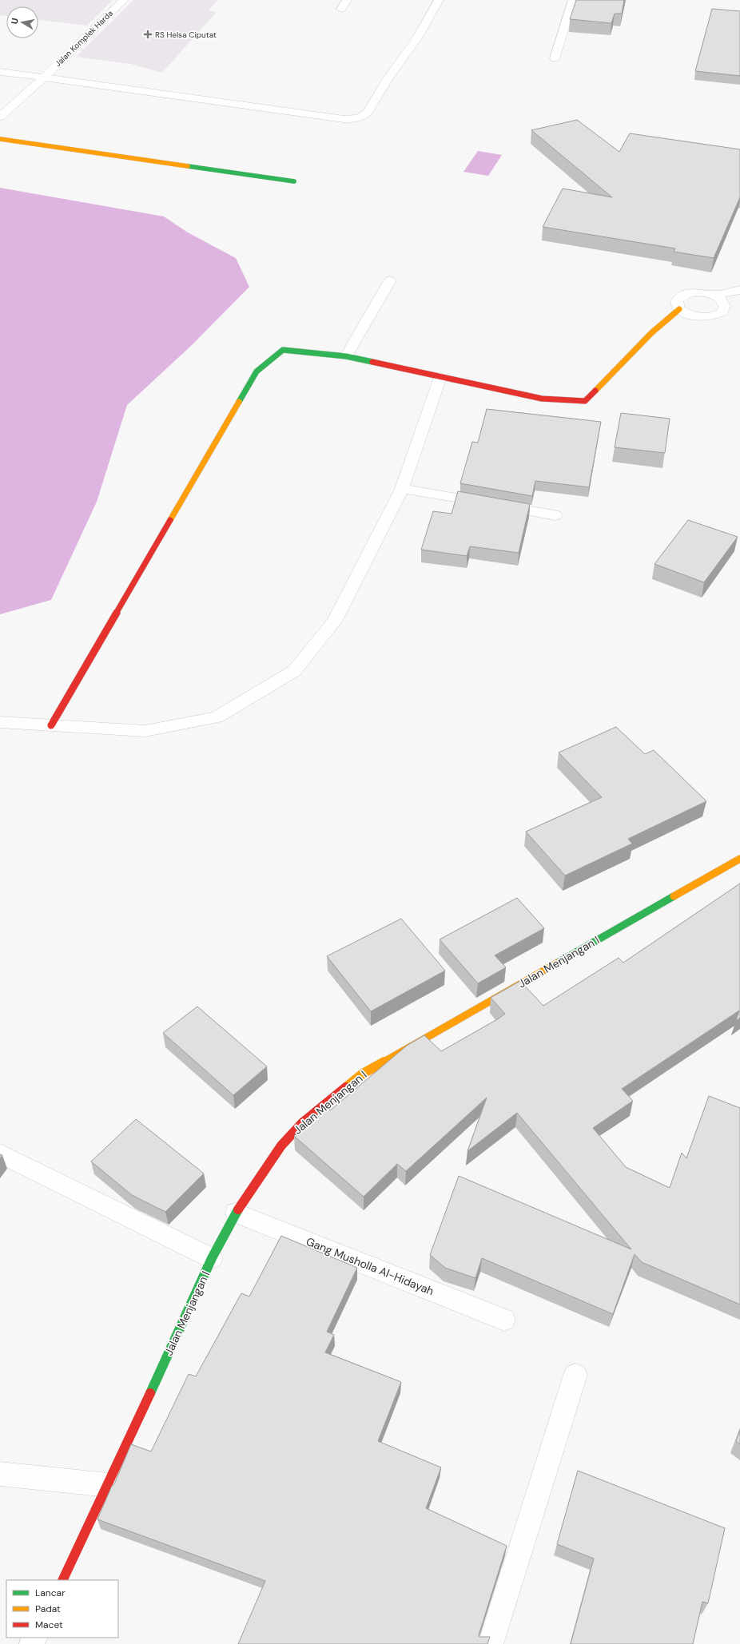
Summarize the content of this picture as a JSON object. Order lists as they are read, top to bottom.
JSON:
{
  "streets": {
    "street": ["Jalan Komplek Harda", "Jalan Menjangan I", "Gang Musholla Al-Hidayah"]
  },
  "crossings": [
    ["Jalan Menjangan I", "Gang Musholla Al-Hidayah"]
  ],
  "places": {
    "health": ["RS Helsa Ciputat"]
  },
  "legend": ["Lancar", "Padat", "Macet"],
  "north": "left"
}
